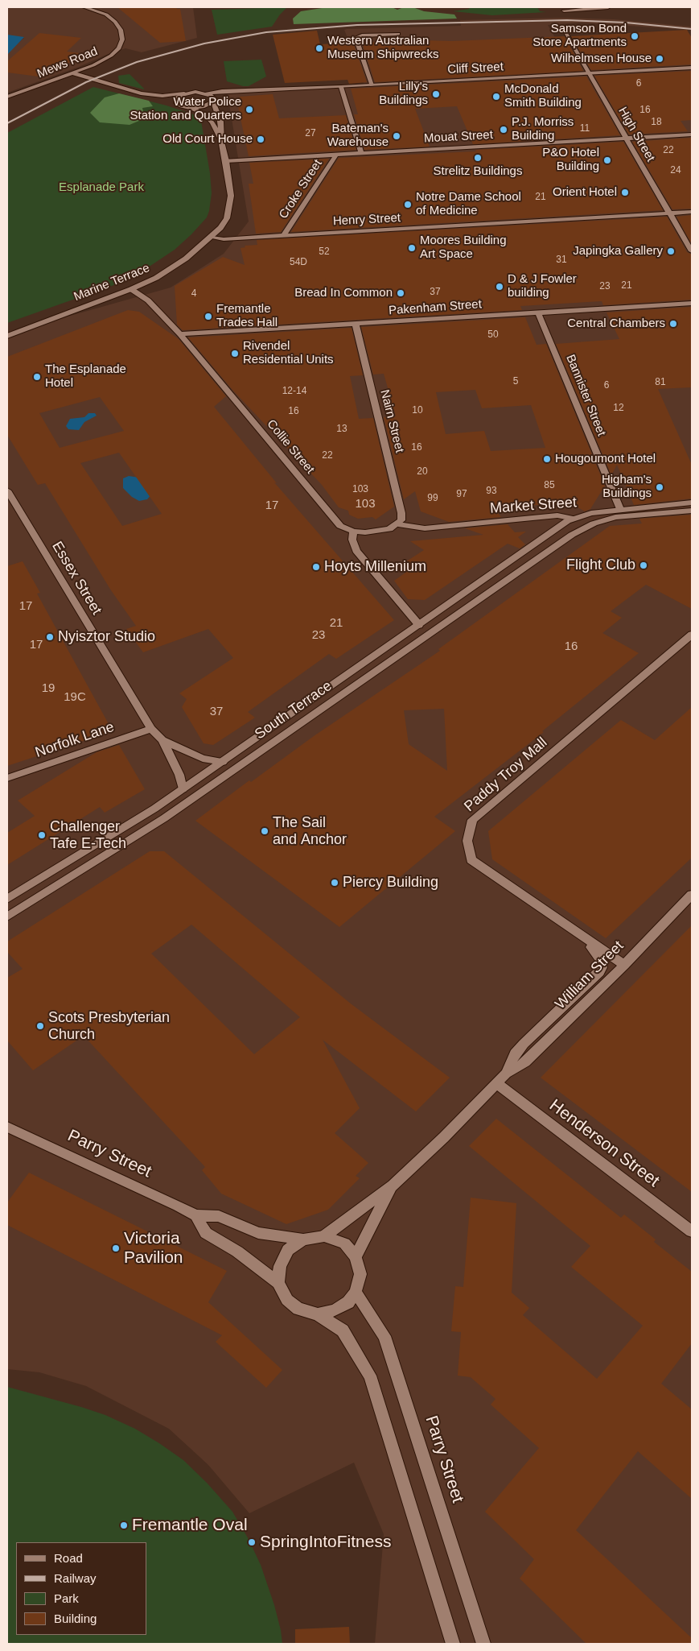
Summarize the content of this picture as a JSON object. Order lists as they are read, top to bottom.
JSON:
{
  "streets": {
    "street": [
      "Mews Road",
      "Cliff Street",
      "High Street",
      "Mouat Street",
      "Croke Street",
      "Henry Street",
      "Marine Terrace",
      "Pakenham Street",
      "Bannister Street",
      "Nairn Street",
      "Collie Street",
      "Market Street",
      "Essex Street",
      "South Terrace",
      "Norfolk Lane",
      "Paddy Troy Mall",
      "William Street",
      "Henderson Street",
      "Parry Street"
    ]
  },
  "crossings": [
    ["Cliff Street", "High Street"],
    ["Cliff Street", "Marine Terrace"],
    ["High Street", "Mouat Street"],
    ["High Street", "Henry Street"],
    ["Mouat Street", "Croke Street"],
    ["Mouat Street", "Marine Terrace"],
    ["Croke Street", "Henry Street"],
    ["Henry Street", "Marine Terrace"],
    ["Marine Terrace", "Collie Street"],
    ["Pakenham Street", "Bannister Street"],
    ["Pakenham Street", "Nairn Street"],
    ["Pakenham Street", "Collie Street"],
    ["Bannister Street", "Market Street"],
    ["Nairn Street", "Market Street"],
    ["Collie Street", "Market Street"],
    ["Market Street", "South Terrace"],
    ["Essex Street", "South Terrace"],
    ["Essex Street", "Norfolk Lane"],
    ["Paddy Troy Mall", "William Street"],
    ["William Street", "Henderson Street"],
    ["William Street", "Parry Street"]
  ],
  "parks": ["Esplanade Park"],
  "places": [
    "Samson Bond Store Apartments",
    "Western Australian Museum Shipwrecks",
    "Wilhelmsen House",
    "Lilly's Buildings",
    "McDonald Smith Building",
    "Water Police Station and Quarters",
    "P.J. Morriss Building",
    "Bateman's Warehouse",
    "Old Court House",
    "Strelitz Buildings",
    "P&O Hotel Building",
    "Orient Hotel",
    "Notre Dame School of Medicine",
    "Moores Building Art Space",
    "Japingka Gallery",
    "D & J Fowler building",
    "Bread In Common",
    "Fremantle Trades Hall",
    "Central Chambers",
    "Rivendel Residential Units",
    "The Esplanade Hotel",
    "Hougoumont Hotel",
    "Higham's Buildings",
    "Flight Club",
    "Hoyts Millenium",
    "Nyisztor Studio",
    "The Sail and Anchor",
    "Challenger Tafe E-Tech",
    "Piercy Building",
    "Scots Presbyterian Church",
    "Victoria Pavilion",
    "Fremantle Oval",
    "SpringIntoFitness"
  ],
  "house_numbers": [
    "6",
    "16",
    "18",
    "11",
    "27",
    "22",
    "24",
    "21",
    "52",
    "31",
    "54D",
    "21",
    "23",
    "37",
    "4",
    "50",
    "5",
    "81",
    "6",
    "12-14",
    "12",
    "10",
    "16",
    "13",
    "16",
    "22",
    "20",
    "85",
    "103",
    "93",
    "97",
    "99",
    "103",
    "17",
    "17",
    "21",
    "23",
    "17",
    "16",
    "19",
    "19C",
    "37"
  ],
  "legend": [
    "Road",
    "Railway",
    "Park",
    "Building"
  ]
}
